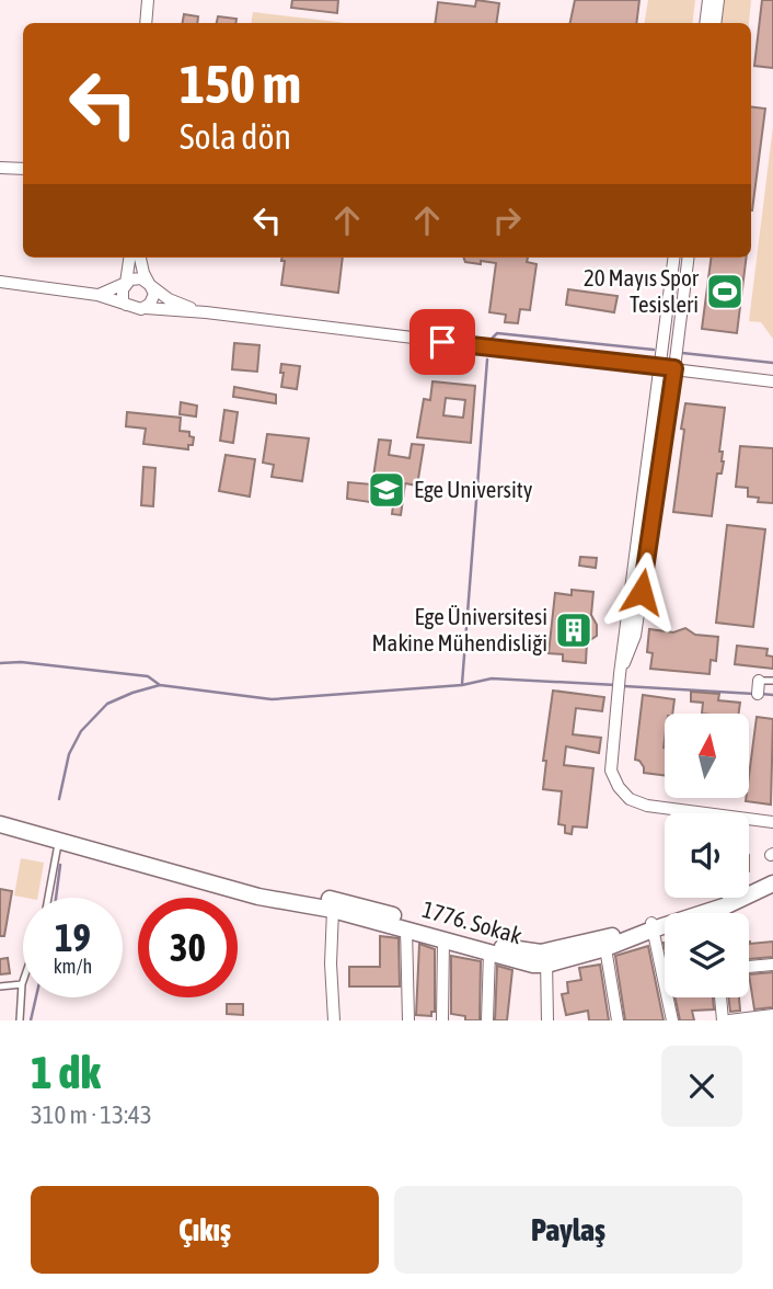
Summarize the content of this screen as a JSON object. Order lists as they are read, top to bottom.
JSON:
{
  "streets": {
    "street": ["1776. Sokak"]
  },
  "places": {
    "sports": ["20 Mayıs Spor Tesisleri"],
    "school or university": ["Ege University"],
    "building": ["Ege Üniversitesi Makine Mühendisliği"]
  },
  "north": "top",
  "page": {
    "turn": ["150 m", "Sola dön"],
    "speed": "19 km/h",
    "limit": "30",
    "heading": ["1 dk", "310 m · 13:43"],
    "buttons": ["Çıkış", "Paylaş"]
  }
}
